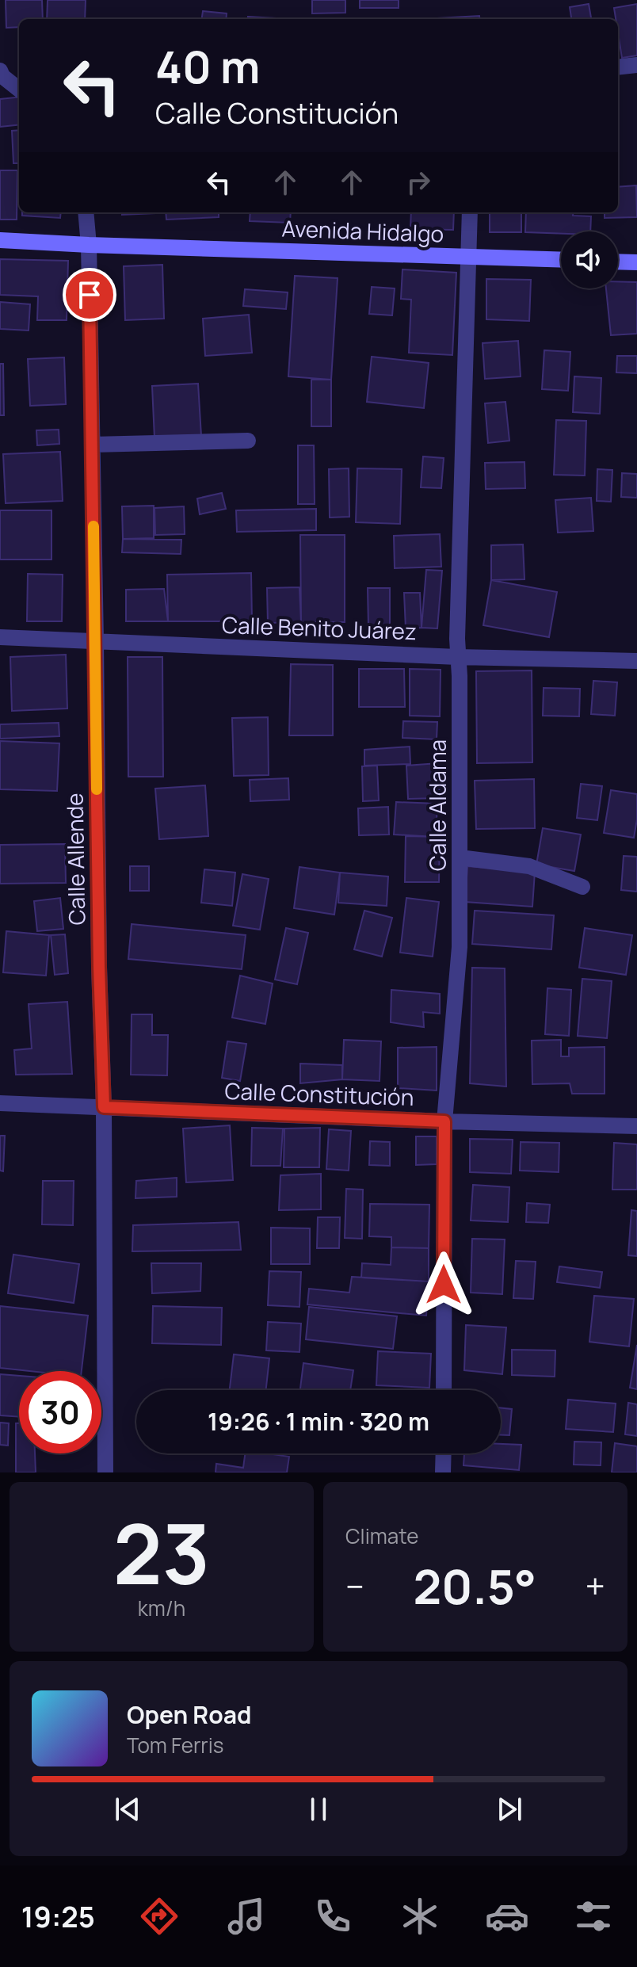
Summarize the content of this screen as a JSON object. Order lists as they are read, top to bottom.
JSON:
{
  "streets": {
    "street": [
      "Avenida Hidalgo",
      "Calle Benito Juárez",
      "Calle Aldama",
      "Calle Allende",
      "Calle Constitución"
    ]
  },
  "crossings": [
    ["Avenida Hidalgo", "Calle Aldama"],
    ["Avenida Hidalgo", "Calle Allende"],
    ["Calle Benito Juárez", "Calle Aldama"],
    ["Calle Benito Juárez", "Calle Allende"],
    ["Calle Aldama", "Calle Constitución"],
    ["Calle Allende", "Calle Constitución"]
  ],
  "page": {
    "turn": ["40 m", "Calle Constitución"],
    "limit": "30",
    "trip": "19:26 · 1 min · 320 m",
    "tile": [
      ["23", "km/h"],
      "Climate"
    ],
    "heat": ["−", "20.5°", "+"],
    "song": ["Open Road", "Tom Ferris"],
    "tabs": "19:25"
  }
}
